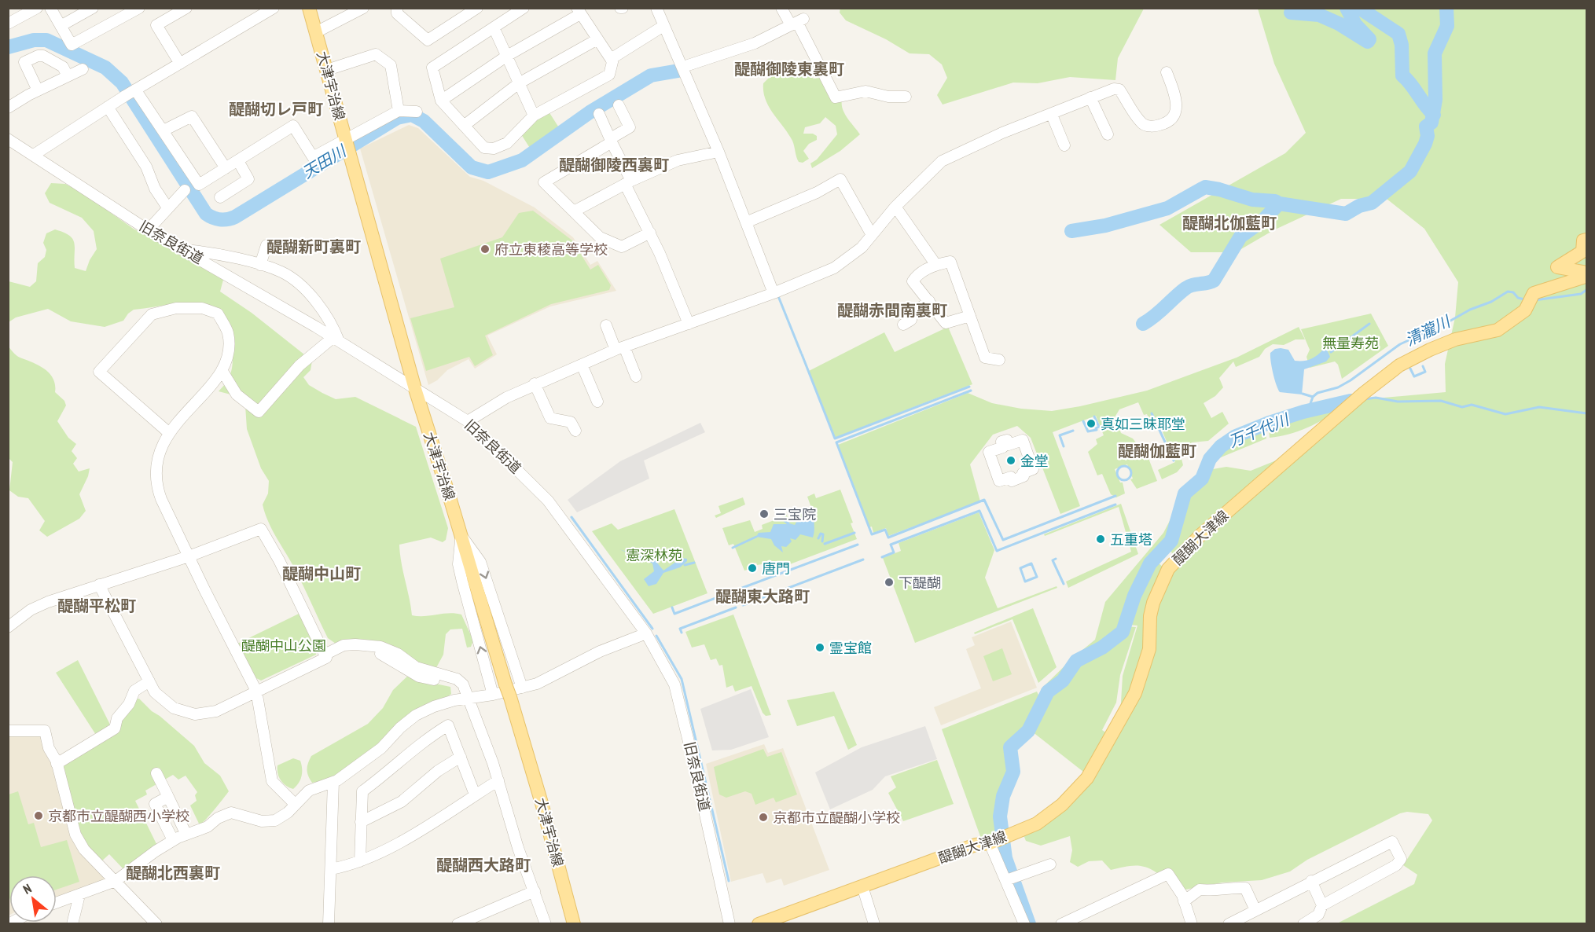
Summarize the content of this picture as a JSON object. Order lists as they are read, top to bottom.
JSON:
{
  "streets": {
    "main road": ["大津宇治線", "醍醐大津線"],
    "street": ["旧奈良街道"]
  },
  "crossings": [
    ["大津宇治線", "旧奈良街道"]
  ],
  "districts": [
    "醍醐御陵東裏町",
    "醍醐切レ戸町",
    "醍醐御陵西裏町",
    "醍醐北伽藍町",
    "醍醐新町裏町",
    "醍醐赤間南裏町",
    "醍醐伽藍町",
    "醍醐中山町",
    "醍醐東大路町",
    "醍醐平松町",
    "醍醐西大路町",
    "醍醐北西裏町"
  ],
  "water": ["天田川", "清瀧川", "万千代川"],
  "parks": ["無量寿苑", "憲深林苑", "醍醐中山公園"],
  "places": [
    "府立東稜高等学校",
    "真如三昧耶堂",
    "金堂",
    "三宝院",
    "五重塔",
    "唐門",
    "下醍醐",
    "霊宝館",
    "京都市立醍醐西小学校",
    "京都市立醍醐小学校"
  ],
  "north": "top left"
}
